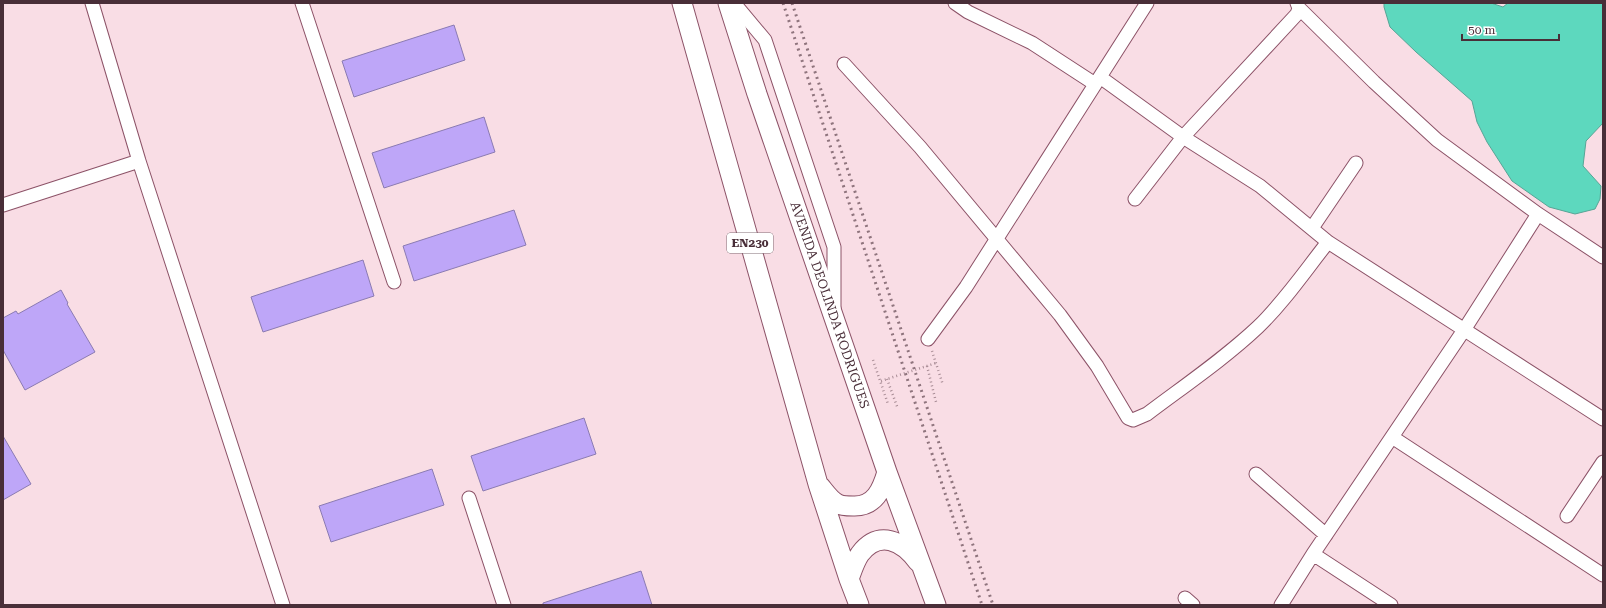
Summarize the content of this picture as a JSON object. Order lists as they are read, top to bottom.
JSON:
{
  "streets": {
    "highway": ["EN230", "AVENIDA DEOLINDA RODRIGUES"]
  },
  "scale_bar": "50 m"
}
